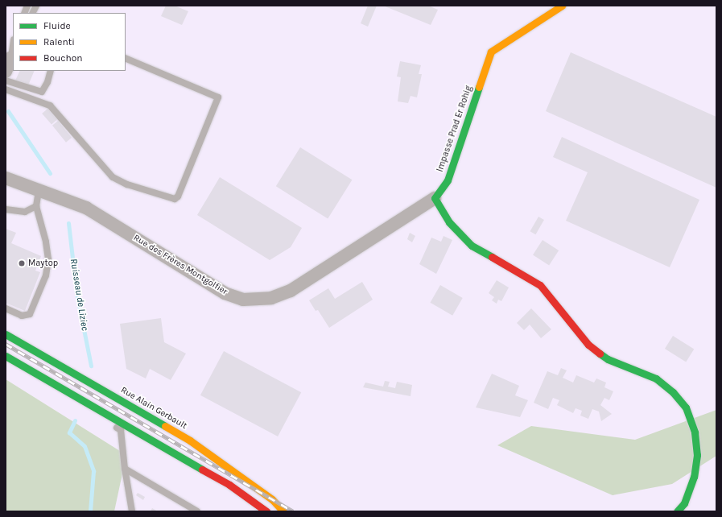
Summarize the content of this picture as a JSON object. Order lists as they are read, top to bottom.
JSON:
{
  "streets": {
    "street": ["Impasse Prad Er Rohig", "Rue des Frères Montgolfier", "Rue Alain Gerbault"]
  },
  "crossings": [
    ["Impasse Prad Er Rohig", "Rue des Frères Montgolfier"]
  ],
  "water": ["Ruisseau de Liziec"],
  "places": ["Maytop"],
  "legend": ["Fluide", "Ralenti", "Bouchon"]
}
